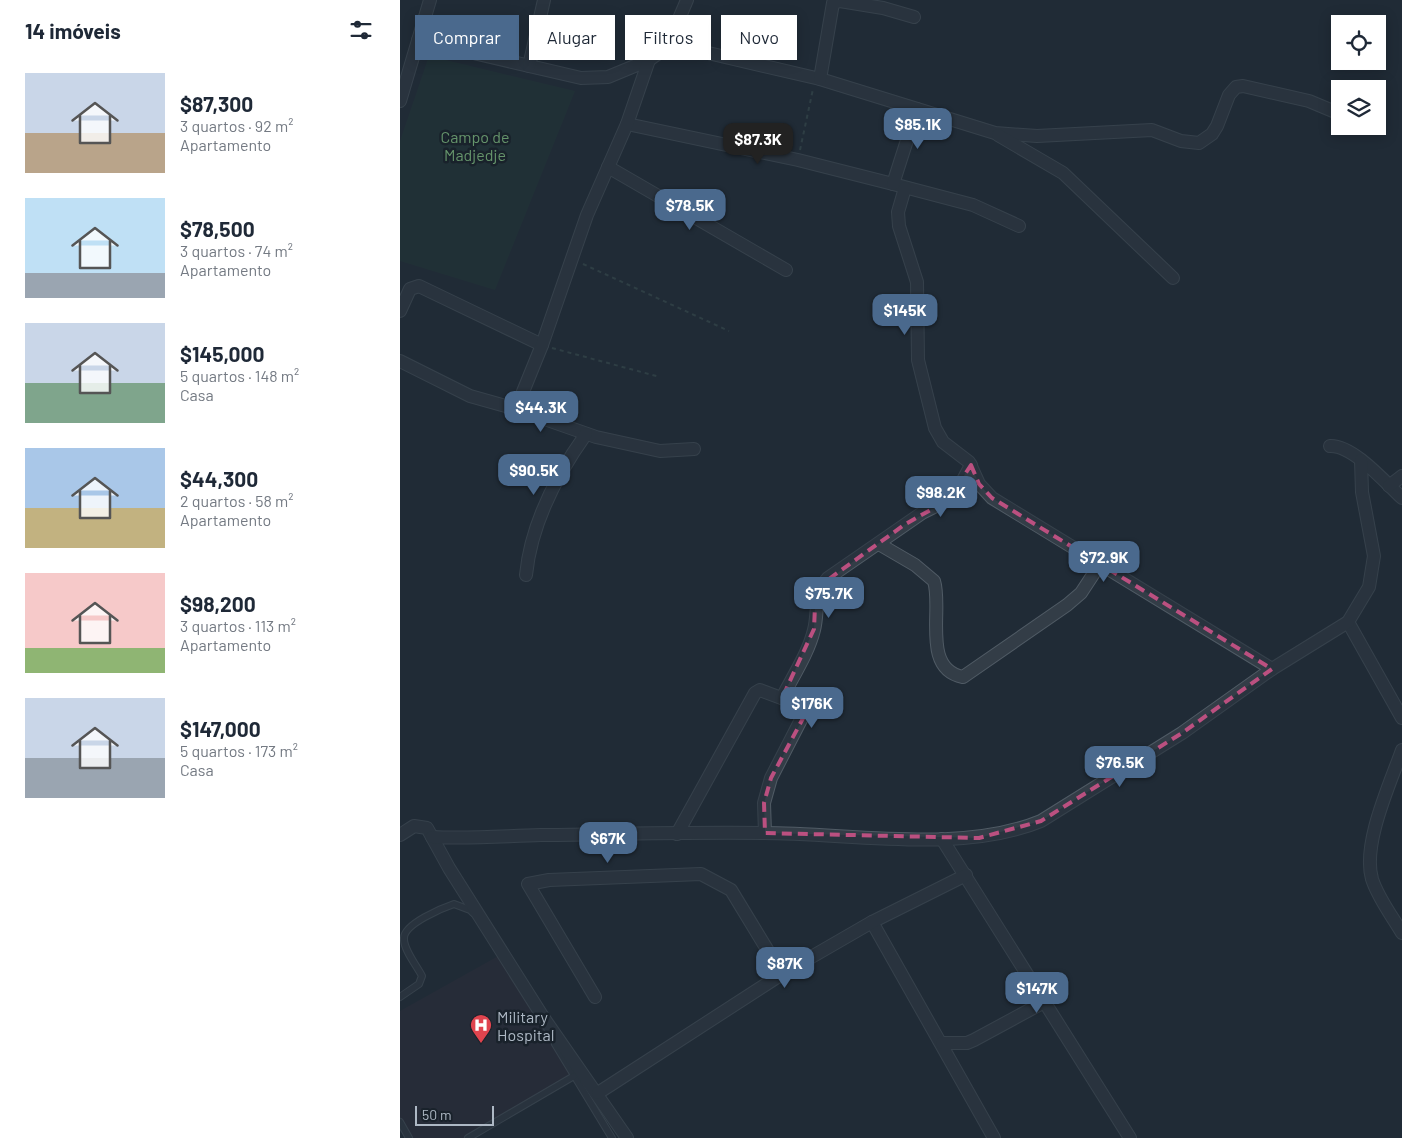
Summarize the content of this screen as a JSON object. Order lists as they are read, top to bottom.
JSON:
{
  "parks": ["Campo de Madjedje"],
  "places": {
    "hospital": ["Military Hospital"]
  },
  "scale_bar": "50 m",
  "page": {
    "heading": "14 imóveis",
    "chip": [
      "Comprar",
      "Alugar",
      "Filtros",
      "Novo"
    ],
    "list": [
      {
        "name": "$87,300",
        "note": "3 quartos · 92 m² · Apartamento"
      },
      {
        "name": "$78,500",
        "note": "3 quartos · 74 m² · Apartamento"
      },
      {
        "name": "$145,000",
        "note": "5 quartos · 148 m² · Casa"
      },
      {
        "name": "$44,300",
        "note": "2 quartos · 58 m² · Apartamento"
      },
      {
        "name": "$98,200",
        "note": "3 quartos · 113 m² · Apartamento"
      },
      {
        "name": "$147,000",
        "note": "5 quartos · 173 m² · Casa"
      }
    ],
    "price": [
      "$85.1K",
      "$87.3K",
      "$78.5K",
      "$145K",
      "$44.3K",
      "$90.5K",
      "$98.2K",
      "$72.9K",
      "$75.7K",
      "$176K",
      "$76.5K",
      "$67K",
      "$87K",
      "$147K"
    ],
    "scale": "50 m"
  }
}
